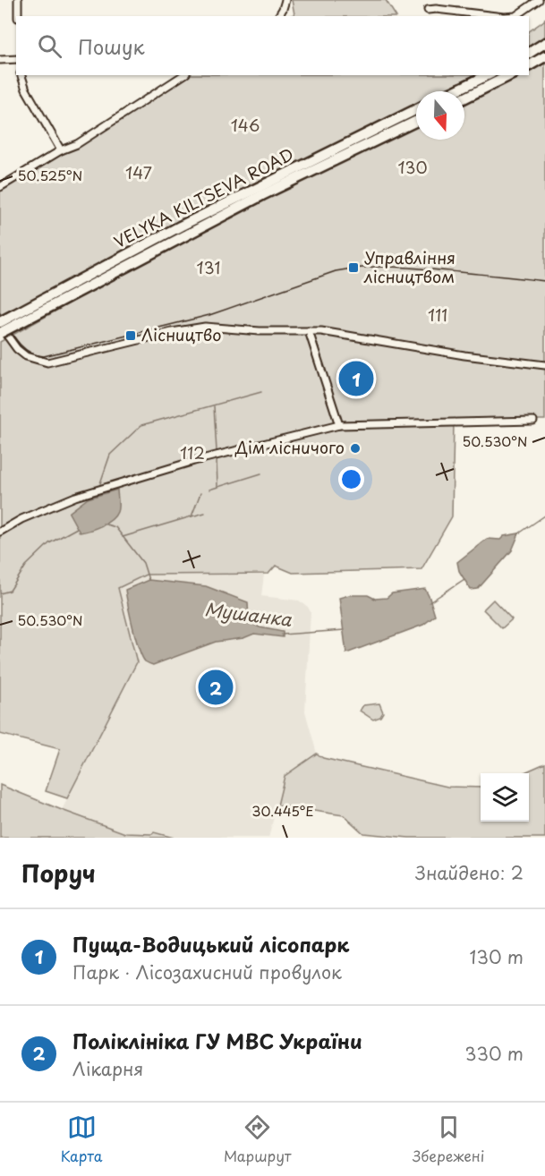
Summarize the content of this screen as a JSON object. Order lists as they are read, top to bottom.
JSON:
{
  "streets": {
    "main road": ["VELYKA KILTSEVA ROAD"]
  },
  "water": ["Мушанка"],
  "parks": [
    "146",
    "130",
    "147",
    "131",
    "111",
    "112"
  ],
  "places": {
    "transit": ["Управління лісництвом", "Лісництво"],
    "other": ["Дім лісничого"]
  },
  "north": "bottom",
  "page": {
    "search": "Пошук",
    "pins": ["1", "2"],
    "heading": ["Поруч", "Знайдено: 2"],
    "list": [
      {
        "mark": "1",
        "name": "Пуща-Водицький лісопарк",
        "note": "Парк · Лісозахисний провулок",
        "value": "130 m"
      },
      {
        "mark": "2",
        "name": "Поліклініка ГУ МВС України",
        "note": "Лікарня",
        "value": "330 m"
      }
    ],
    "nav": ["Карта", "Маршрут", "Збережені"]
  },
  "coordinates": ["50.525°N", "50.530°N", "30.445°E"]
}
